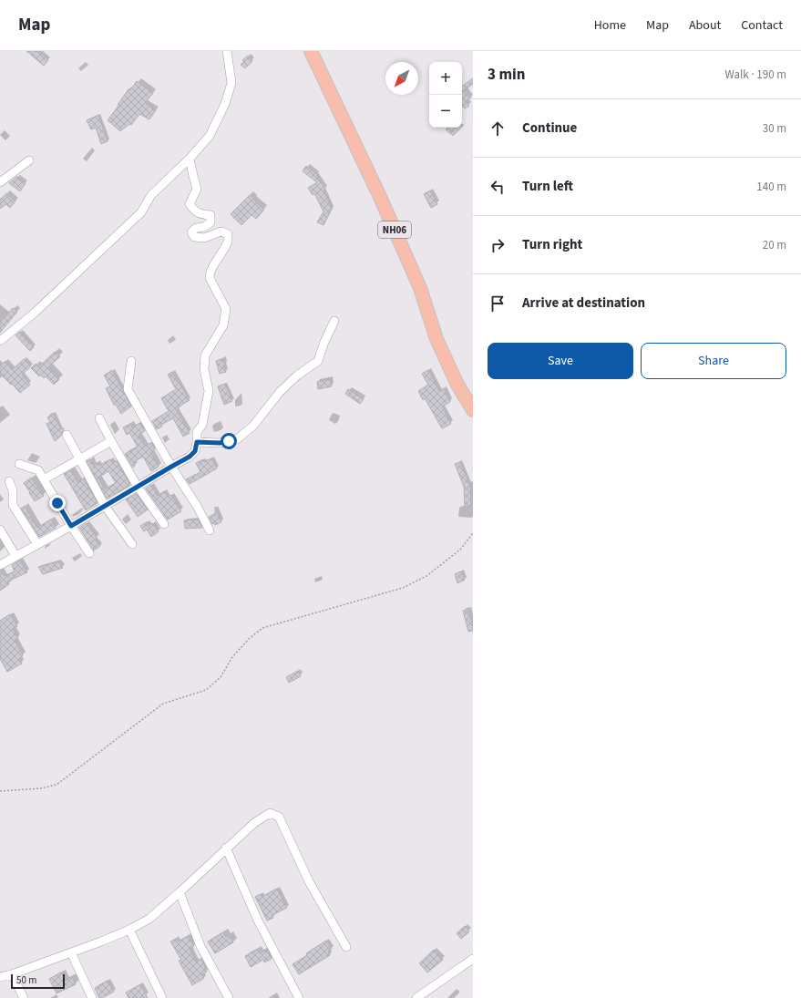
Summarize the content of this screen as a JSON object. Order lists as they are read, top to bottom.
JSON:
{
  "streets": {
    "main road": ["NH06"]
  },
  "scale_bar": "50 m",
  "north": "bottom left",
  "page": {
    "header": "Map",
    "nav": [
      "Home",
      "Map",
      "About",
      "Contact"
    ],
    "heading": ["3 min", "Walk · 190 m"],
    "map_buttons": ["+", "−"],
    "list": [
      ["Continue", "30 m"],
      ["Turn left", "140 m"],
      ["Turn right", "20 m"],
      "Arrive at destination"
    ],
    "buttons": ["Save", "Share"],
    "scale": "50 m"
  }
}
